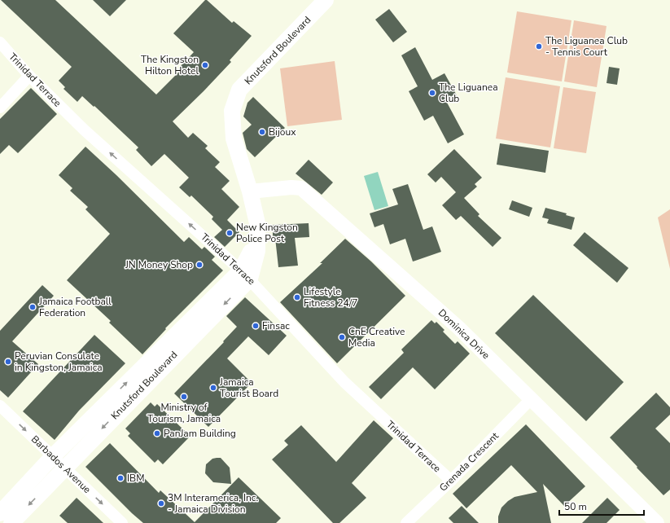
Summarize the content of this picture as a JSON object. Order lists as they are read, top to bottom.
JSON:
{
  "streets": {
    "main road": ["Knutsford Boulevard"],
    "street": [
      "Trinidad Terrace",
      "Dominica Drive",
      "Grenada Crescent",
      "Barbados Avenue"
    ]
  },
  "crossings": [
    ["Knutsford Boulevard", "Trinidad Terrace"],
    ["Knutsford Boulevard", "Dominica Drive"],
    ["Knutsford Boulevard", "Barbados Avenue"],
    ["Trinidad Terrace", "Grenada Crescent"],
    ["Dominica Drive", "Grenada Crescent"]
  ],
  "one_way": ["Trinidad Terrace", "Barbados Avenue"],
  "places": [
    "The Liguanea Club - Tennis Court",
    "The Kingston Hilton Hotel",
    "The Liguanea Club",
    "Bijoux",
    "New Kingston Police Post",
    "JN Money Shop",
    "Lifestyle Fitness 24/7",
    "Jamaica Football Federation",
    "Finsac",
    "CnE Creative Media",
    "Peruvian Consulate in Kingston, Jamaica",
    "Jamaica Tourist Board",
    "Ministry of Tourism, Jamaica",
    "PanJam Building",
    "IBM",
    "3M Interamerica, Inc. - Jamaica Division"
  ],
  "scale_bar": "50 m"
}
